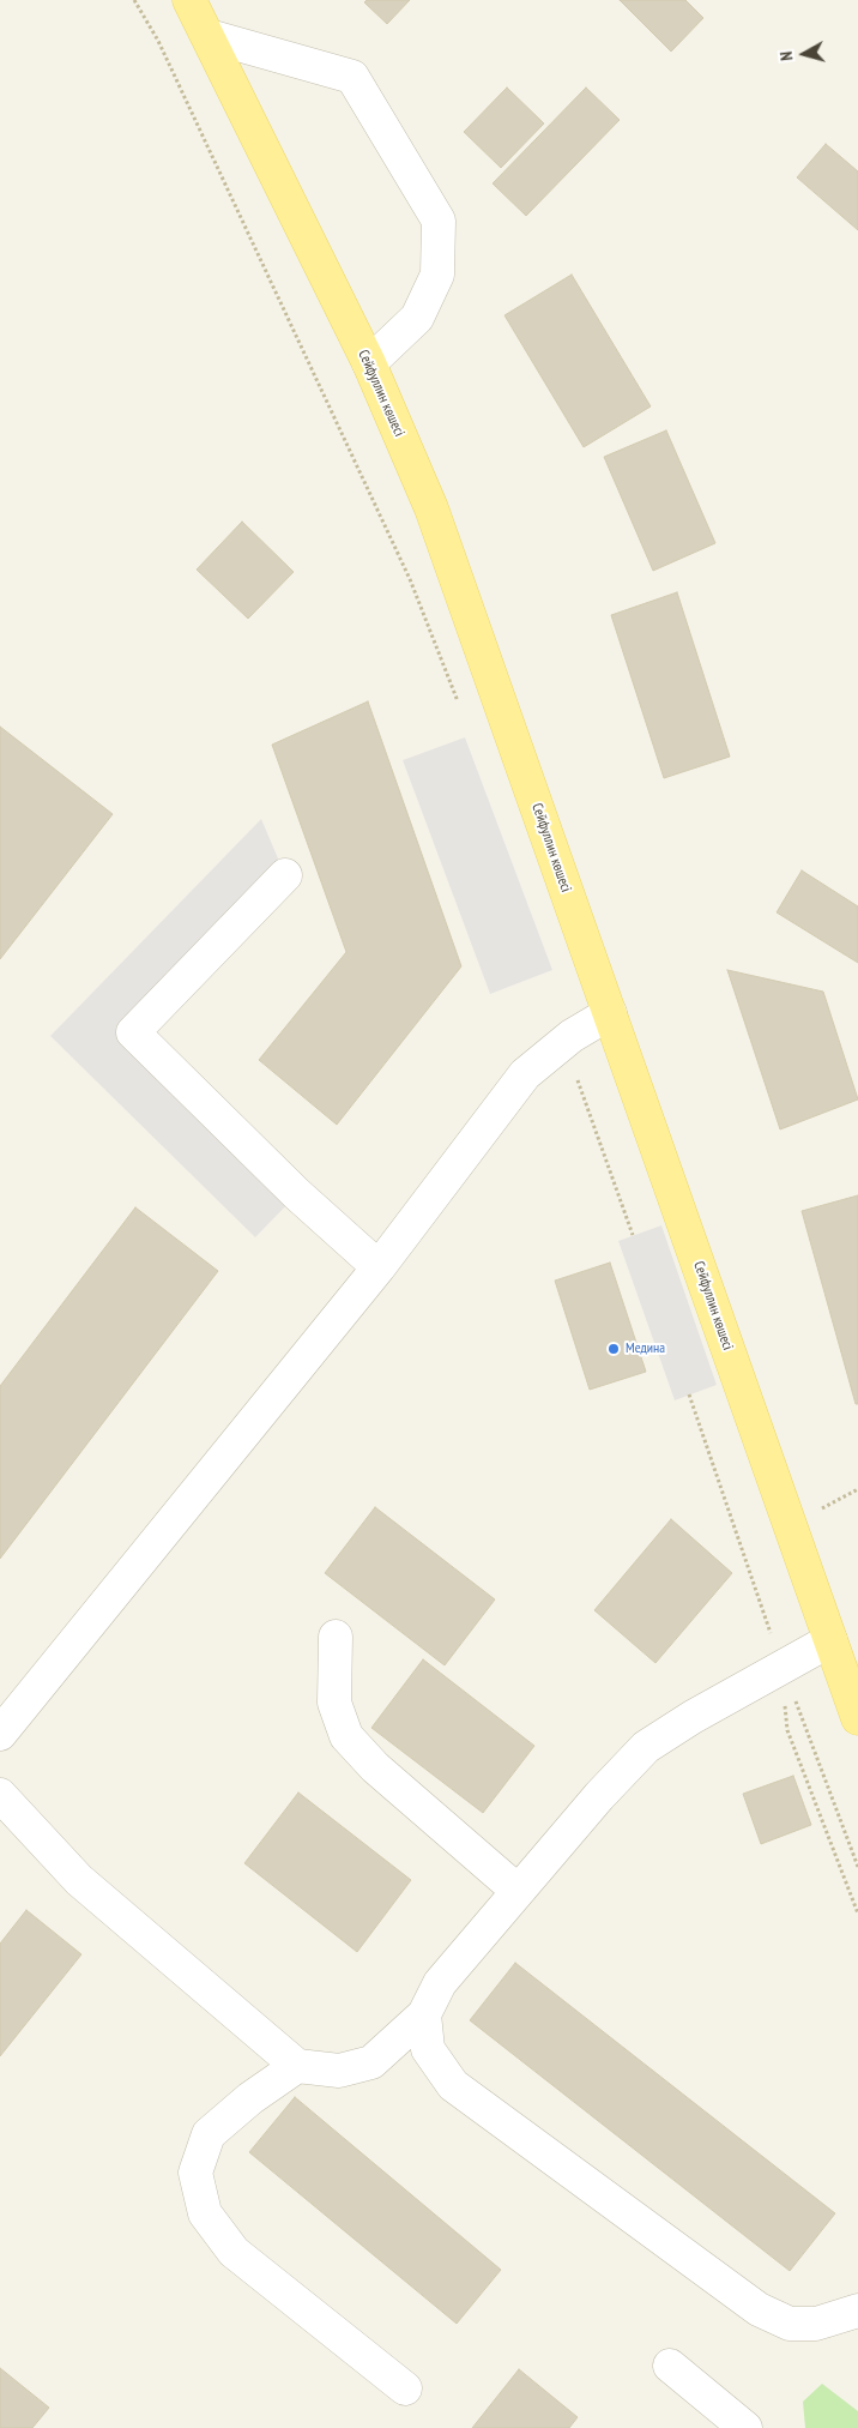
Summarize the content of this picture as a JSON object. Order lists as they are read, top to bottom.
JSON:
{
  "streets": {
    "main road": ["Сейфуллин көшесі"]
  },
  "places": ["Медина"],
  "north": "left"
}
